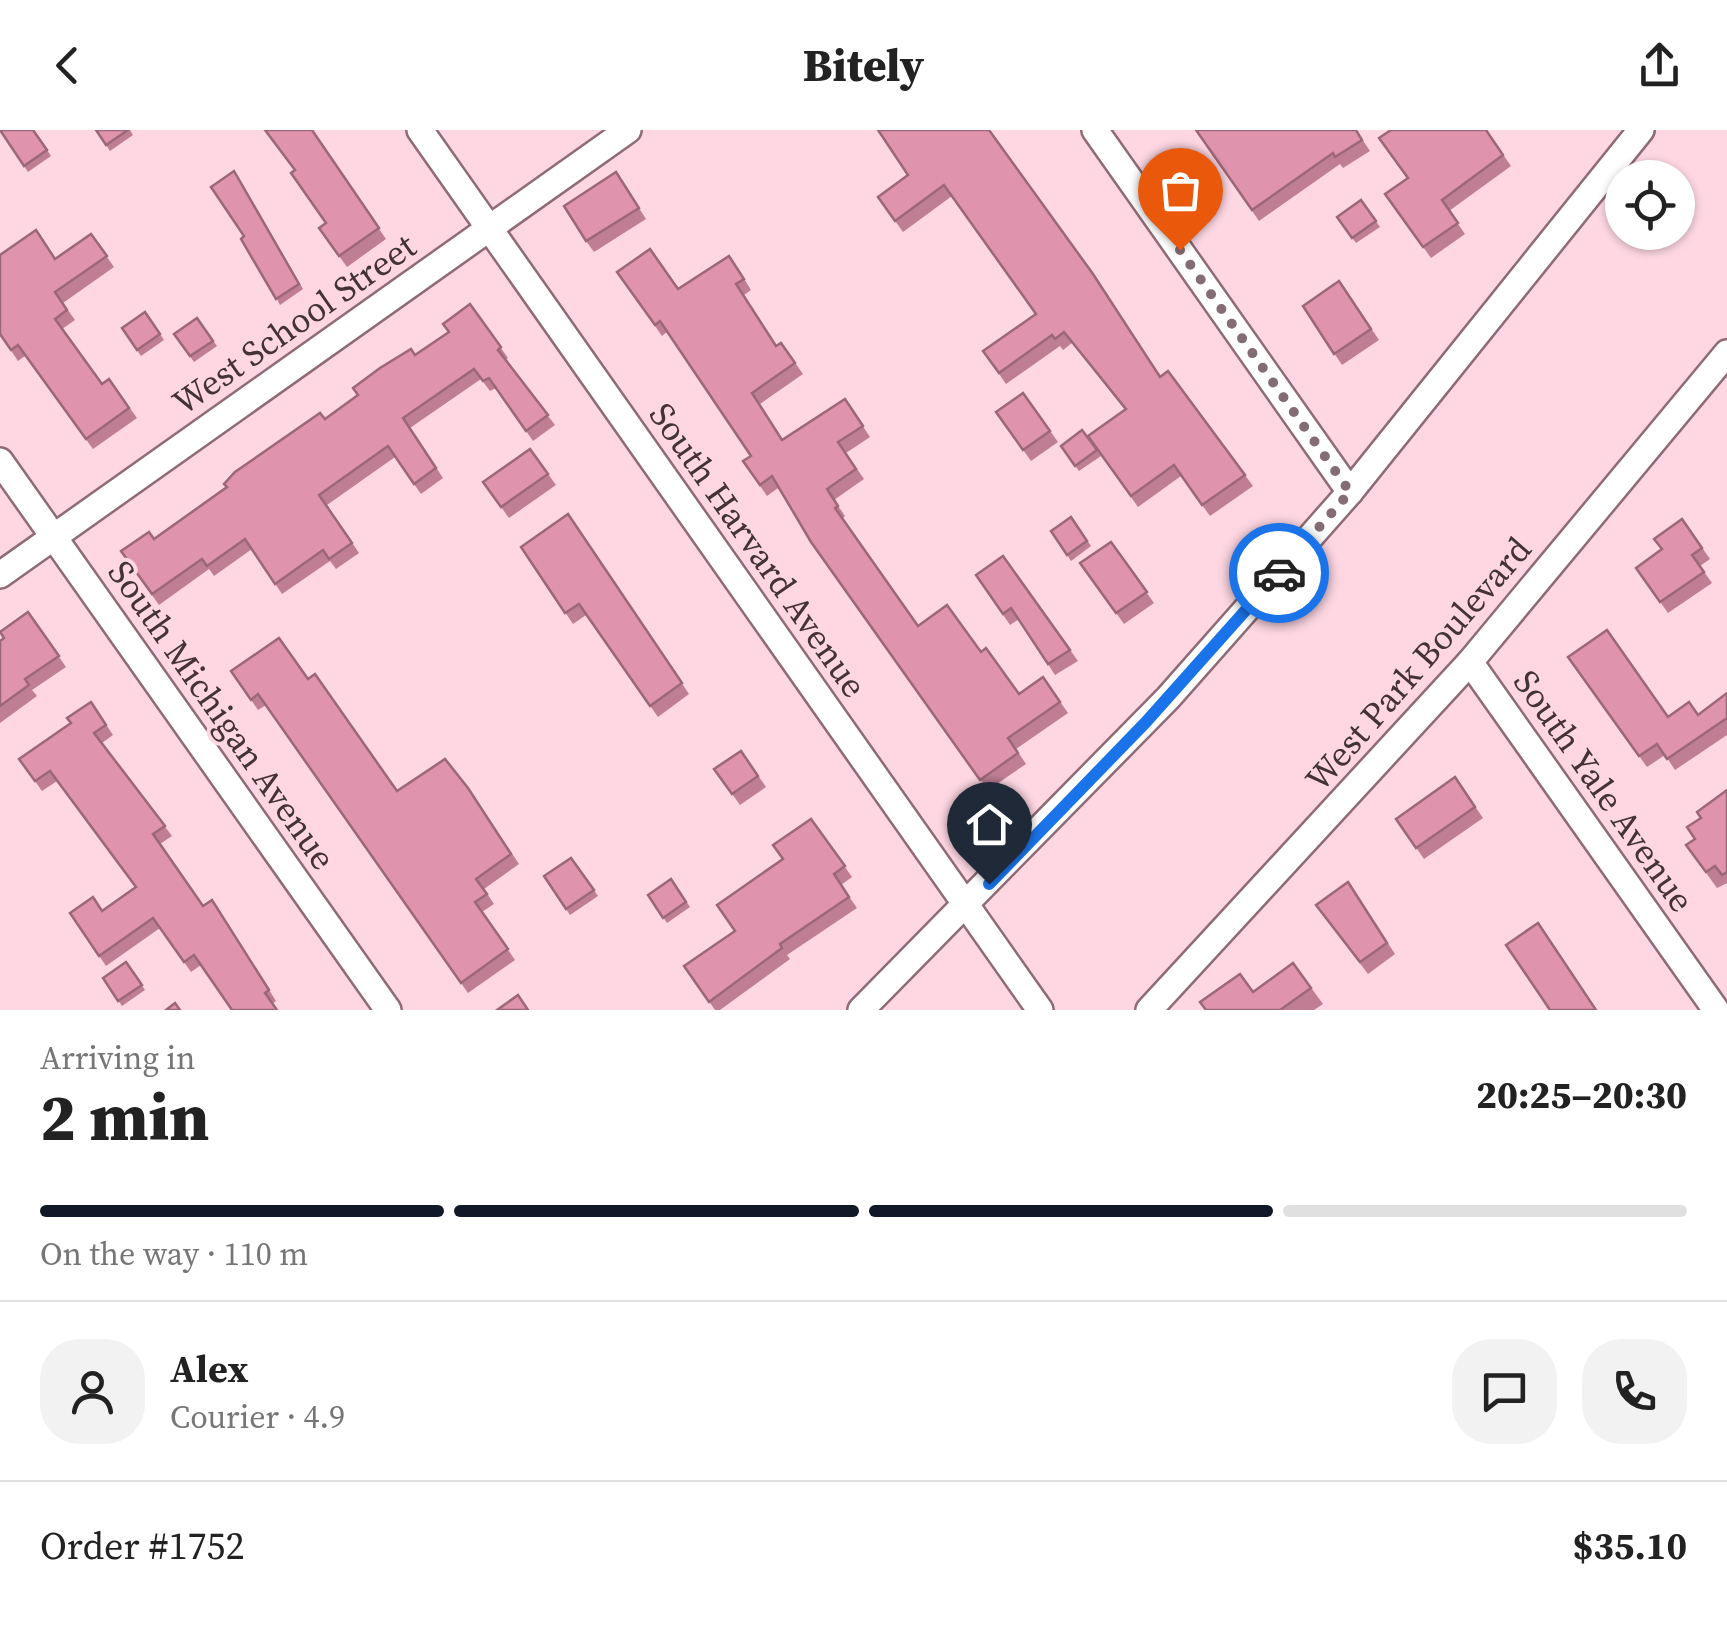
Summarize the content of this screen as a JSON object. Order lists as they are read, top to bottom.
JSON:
{
  "streets": {
    "street": [
      "West School Street",
      "South Harvard Avenue",
      "West Park Boulevard",
      "South Michigan Avenue",
      "South Yale Avenue"
    ]
  },
  "crossings": [
    ["West School Street", "South Harvard Avenue"],
    ["West School Street", "South Michigan Avenue"],
    ["West Park Boulevard", "South Yale Avenue"]
  ],
  "page": {
    "header": "Bitely",
    "heading": ["2 min", "Arriving in", "20:25–20:30"],
    "panel": [
      "Alex",
      "Courier · 4.9",
      "Order #1752",
      "$35.10"
    ],
    "bar": "On the way · 110 m"
  }
}
